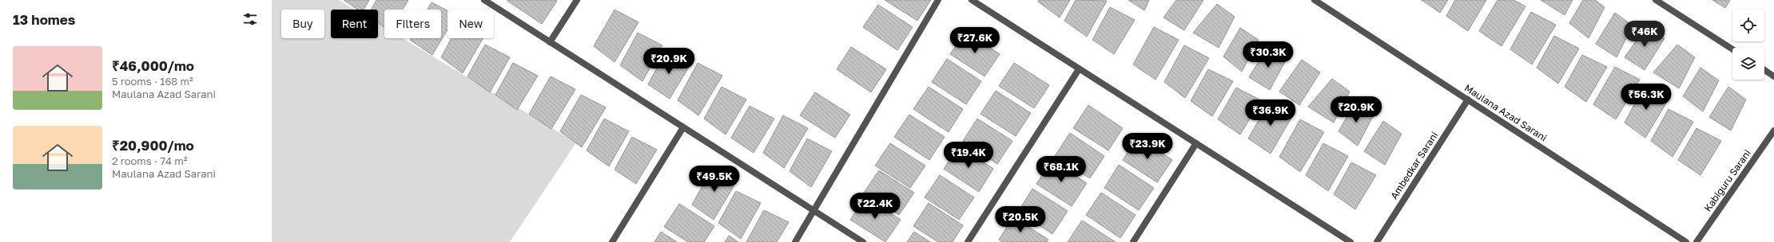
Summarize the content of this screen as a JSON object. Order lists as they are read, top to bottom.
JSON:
{
  "streets": {
    "street": ["Maulana Azad Sarani", "Ambedkar Sarani", "Kabiguru Sarani"]
  },
  "crossings": [
    ["Maulana Azad Sarani", "Ambedkar Sarani"]
  ],
  "page": {
    "heading": "13 homes",
    "chip": [
      "Buy",
      "Rent",
      "Filters",
      "New"
    ],
    "price": [
      "₹46K",
      "₹27.6K",
      "₹30.3K",
      "₹20.9K",
      "₹56.3K",
      "₹20.9K",
      "₹36.9K",
      "₹23.9K",
      "₹19.4K",
      "₹68.1K",
      "₹49.5K",
      "₹22.4K",
      "₹20.5K"
    ],
    "list": [
      {
        "name": "₹46,000/mo",
        "note": "5 rooms · 168 m² · Maulana Azad Sarani"
      },
      {
        "name": "₹20,900/mo",
        "note": "2 rooms · 74 m² · Maulana Azad Sarani"
      }
    ]
  }
}
